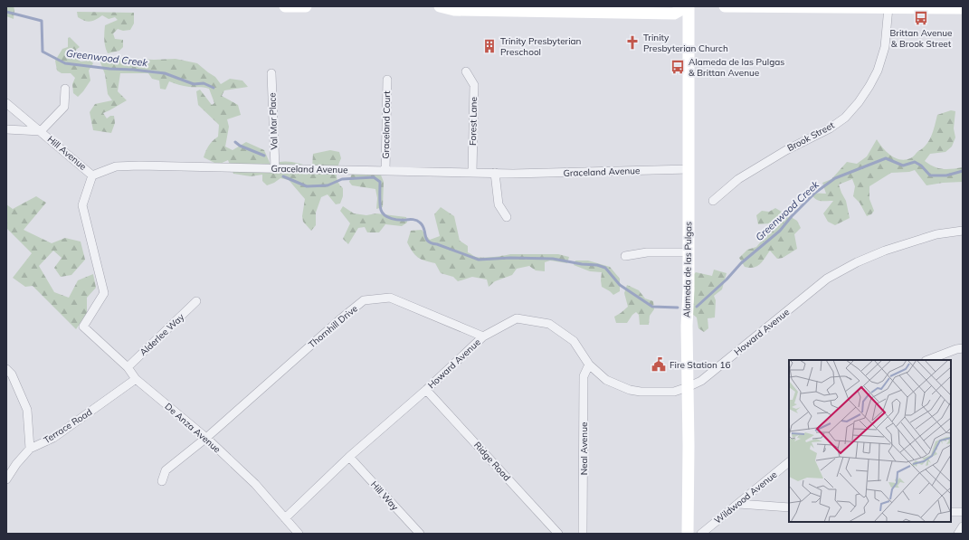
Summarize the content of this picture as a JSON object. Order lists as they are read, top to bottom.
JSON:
{
  "streets": {
    "main road": ["Alameda de las Pulgas"],
    "street": [
      "Val Mar Place",
      "Forest Lane",
      "Graceland Court",
      "Brook Street",
      "Hill Avenue",
      "Graceland Avenue",
      "Thornhill Drive",
      "Howard Avenue",
      "Alderlee Way",
      "Terrace Road",
      "De Anza Avenue",
      "Neal Avenue",
      "Ridge Road",
      "Hill Way",
      "Wildwood Avenue"
    ]
  },
  "crossings": [
    ["Val Mar Place", "Graceland Avenue"],
    ["Forest Lane", "Graceland Avenue"],
    ["Graceland Court", "Graceland Avenue"],
    ["Hill Avenue", "Graceland Avenue"],
    ["Hill Avenue", "De Anza Avenue"],
    ["Graceland Avenue", "Alameda de las Pulgas"],
    ["Graceland Avenue", "De Anza Avenue"],
    ["Alameda de las Pulgas", "Howard Avenue"],
    ["Thornhill Drive", "Howard Avenue"],
    ["Thornhill Drive", "De Anza Avenue"],
    ["Howard Avenue", "De Anza Avenue"],
    ["Howard Avenue", "Neal Avenue"],
    ["Howard Avenue", "Ridge Road"],
    ["Howard Avenue", "Hill Way"],
    ["Alderlee Way", "De Anza Avenue"],
    ["Terrace Road", "De Anza Avenue"]
  ],
  "water": ["Greenwood Creek"],
  "places": {
    "bus stop": ["Brittan Avenue & Brook Street", "Alameda de las Pulgas & Brittan Avenue"],
    "church": ["Trinity Presbyterian Church"],
    "building": ["Trinity Presbyterian Preschool"],
    "public building": ["Fire Station 16"]
  }
}
